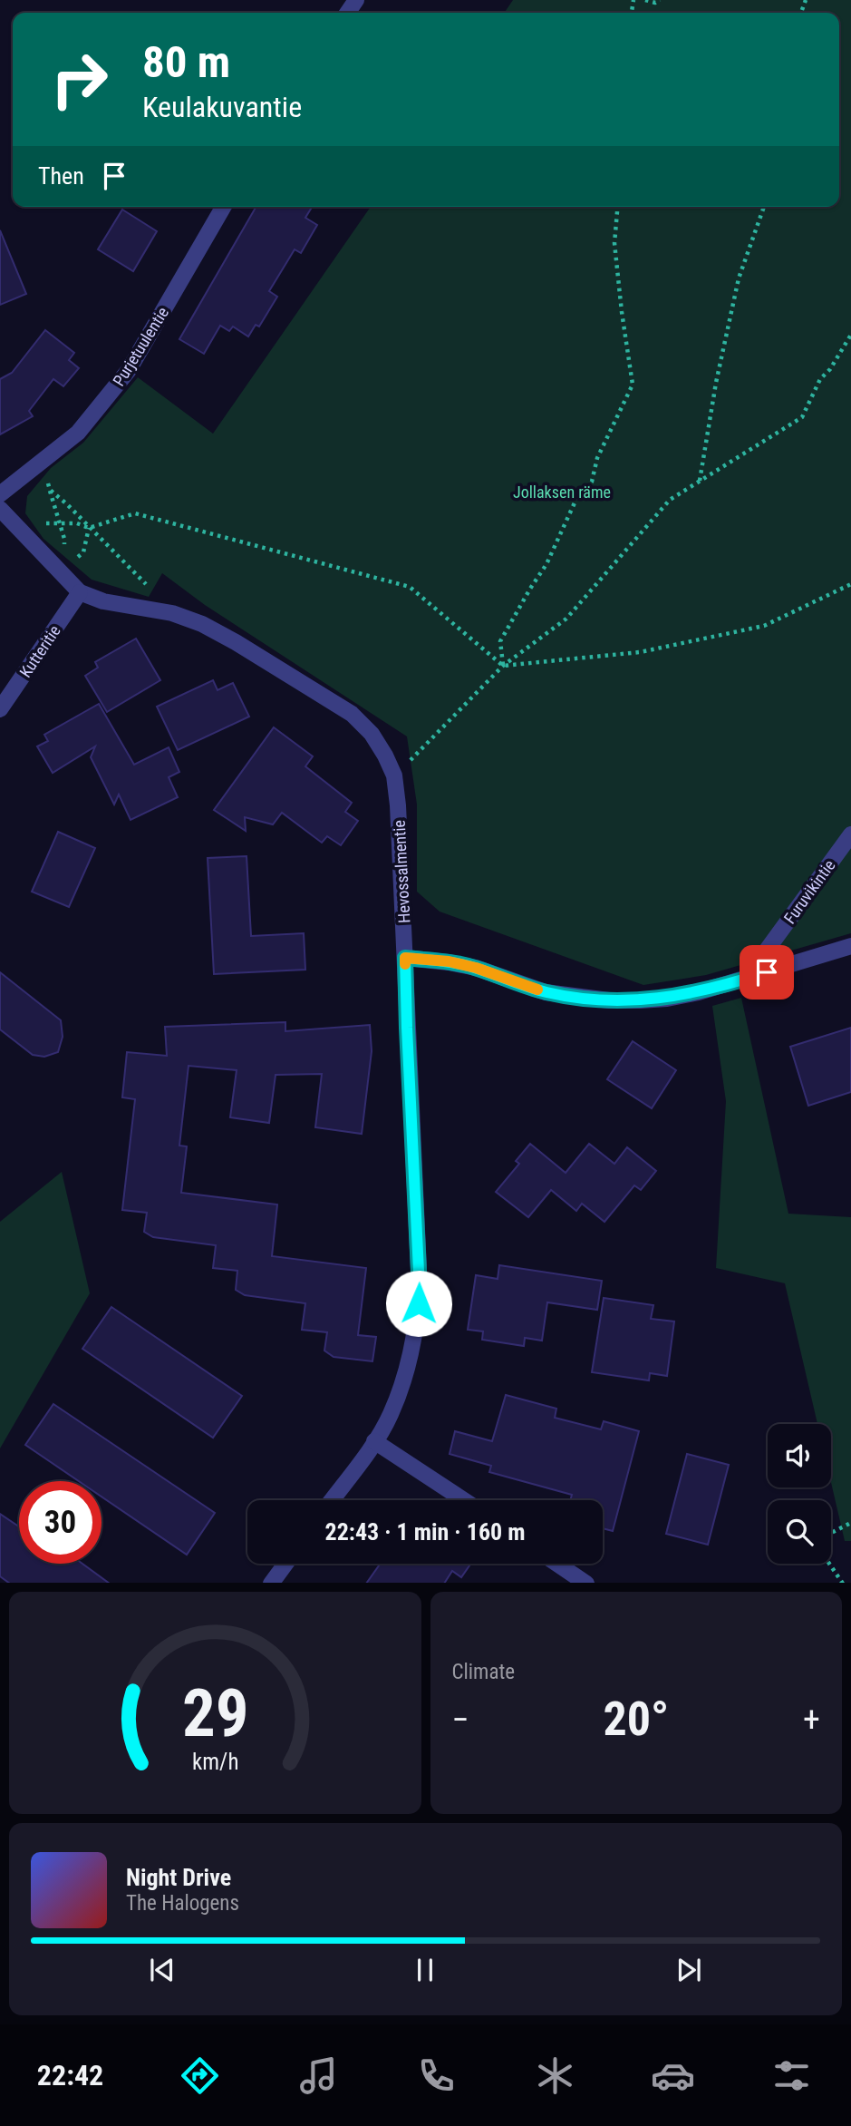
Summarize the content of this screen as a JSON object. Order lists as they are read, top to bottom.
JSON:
{
  "streets": {
    "street": [
      "Purjetuulentie",
      "Kutteritie",
      "Hevossalmentie",
      "Furuvikintie"
    ]
  },
  "crossings": [
    ["Kutteritie", "Hevossalmentie"]
  ],
  "parks": ["Jollaksen räme"],
  "page": {
    "turn": ["80 m", "Keulakuvantie"],
    "then": "Then",
    "limit": "30",
    "trip": "22:43 · 1 min · 160 m",
    "tile": "Climate",
    "heat": ["−", "20°", "+"],
    "song": ["Night Drive", "The Halogens"],
    "tabs": "22:42",
    "gauge": ["29", "km/h"]
  }
}
